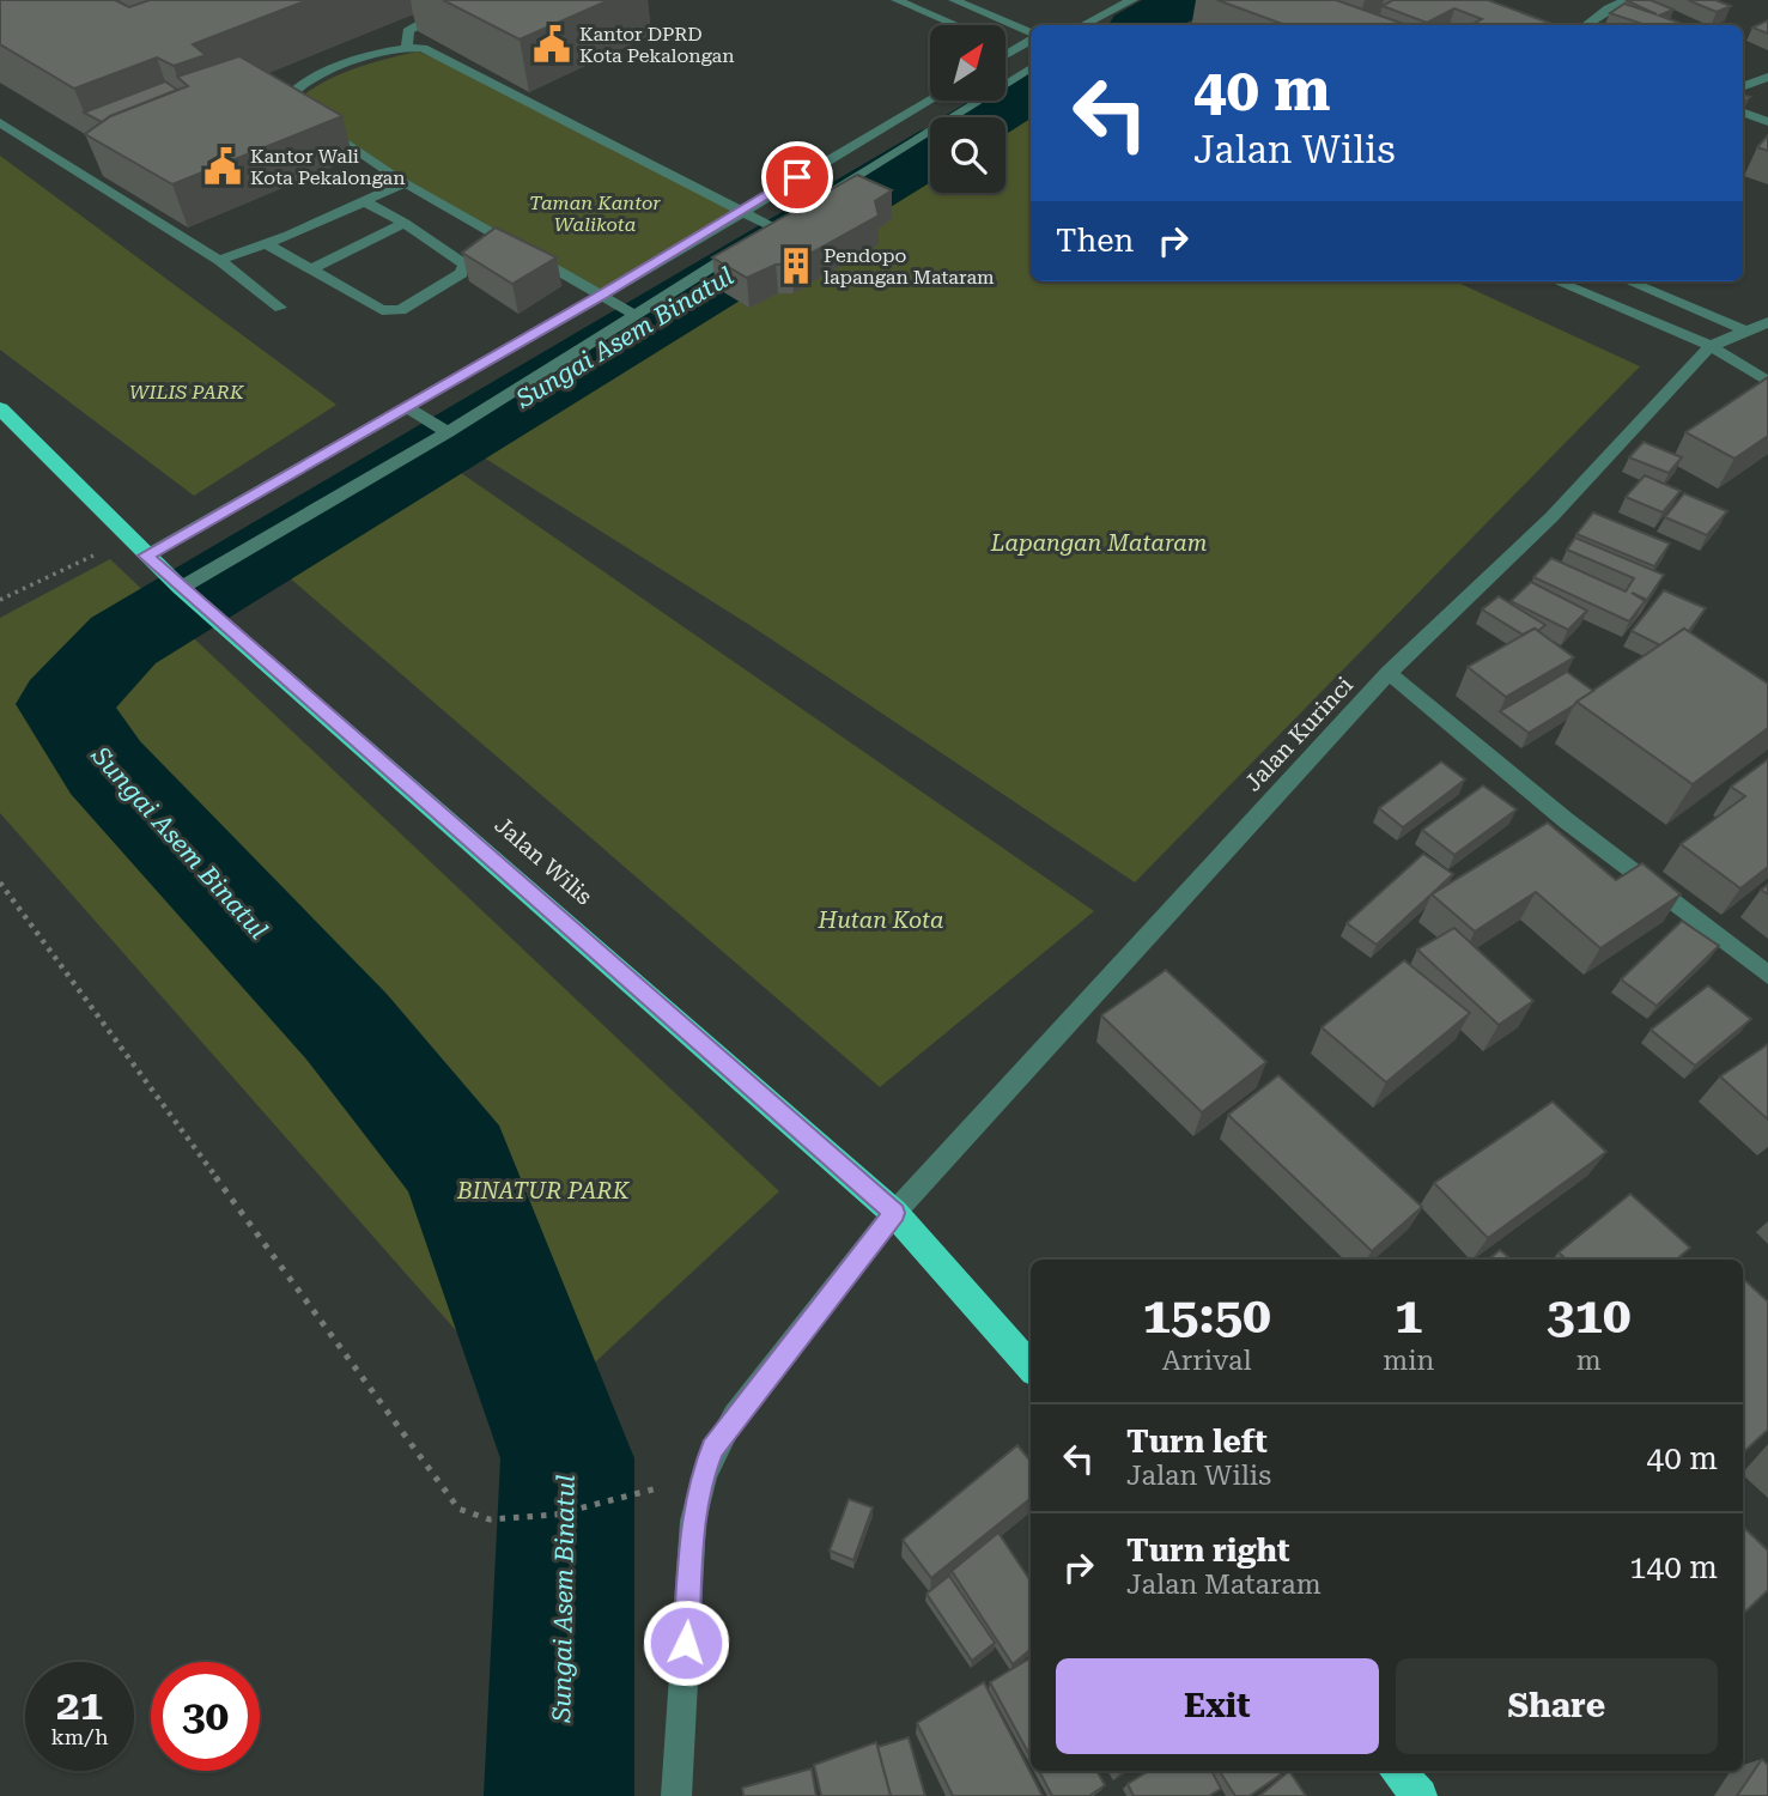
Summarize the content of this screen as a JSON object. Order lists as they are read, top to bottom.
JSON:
{
  "streets": {
    "highway": ["Jalan Wilis"],
    "street": ["Jalan Kurinci"]
  },
  "crossings": [
    ["Jalan Kurinci", "Jalan Wilis"]
  ],
  "water": ["Sungai Asem Binatul"],
  "parks": [
    "Taman Kantor Walikota",
    "WILIS PARK",
    "Lapangan Mataram",
    "Hutan Kota",
    "BINATUR PARK"
  ],
  "places": {
    "public building": ["Kantor DPRD Kota Pekalongan", "Kantor Wali Kota Pekalongan"],
    "building": ["Pendopo lapangan Mataram"]
  },
  "north": "top right",
  "page": {
    "turn": ["40 m", "Jalan Wilis"],
    "then": "Then",
    "eta": [
      "15:50",
      "Arrival",
      "1",
      "min",
      "310",
      "m"
    ],
    "list": [
      {
        "name": "Turn left",
        "note": "Jalan Wilis",
        "value": "40 m"
      },
      {
        "name": "Turn right",
        "note": "Jalan Mataram",
        "value": "140 m"
      }
    ],
    "buttons": ["Exit", "Share"],
    "speed": "21 km/h",
    "limit": "30"
  }
}
